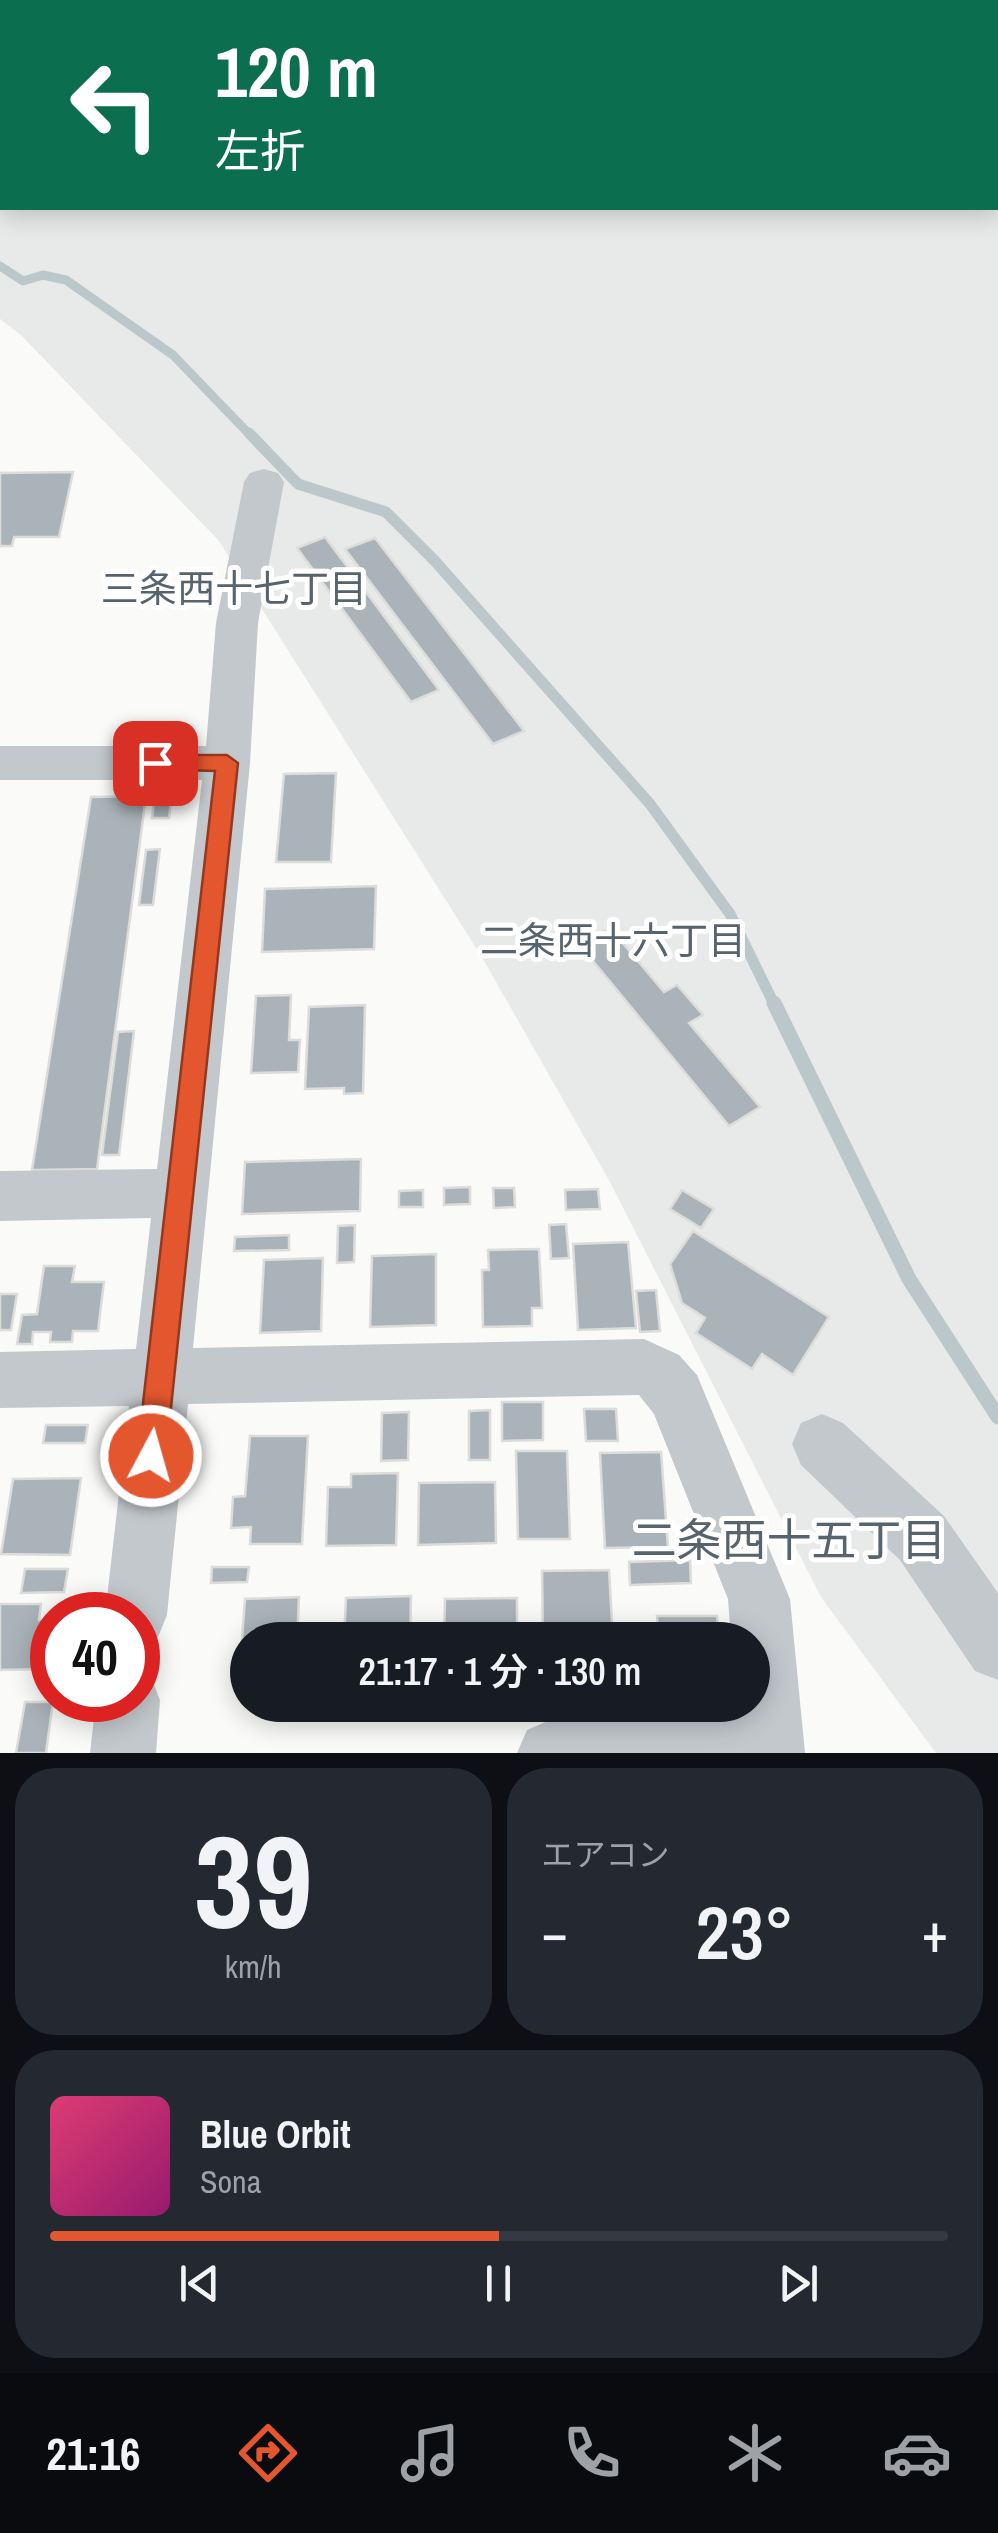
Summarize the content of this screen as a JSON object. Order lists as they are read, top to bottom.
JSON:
{
  "districts": ["三条西十七丁目", "二条西十六丁目", "二条西十五丁目"],
  "page": {
    "turn": ["120 m", "左折"],
    "limit": "40",
    "trip": "21:17 · 1 分 · 130 m",
    "tile": [
      ["39", "km/h"],
      "エアコン"
    ],
    "heat": ["−", "23°", "+"],
    "song": ["Blue Orbit", "Sona"],
    "tabs": "21:16"
  }
}
